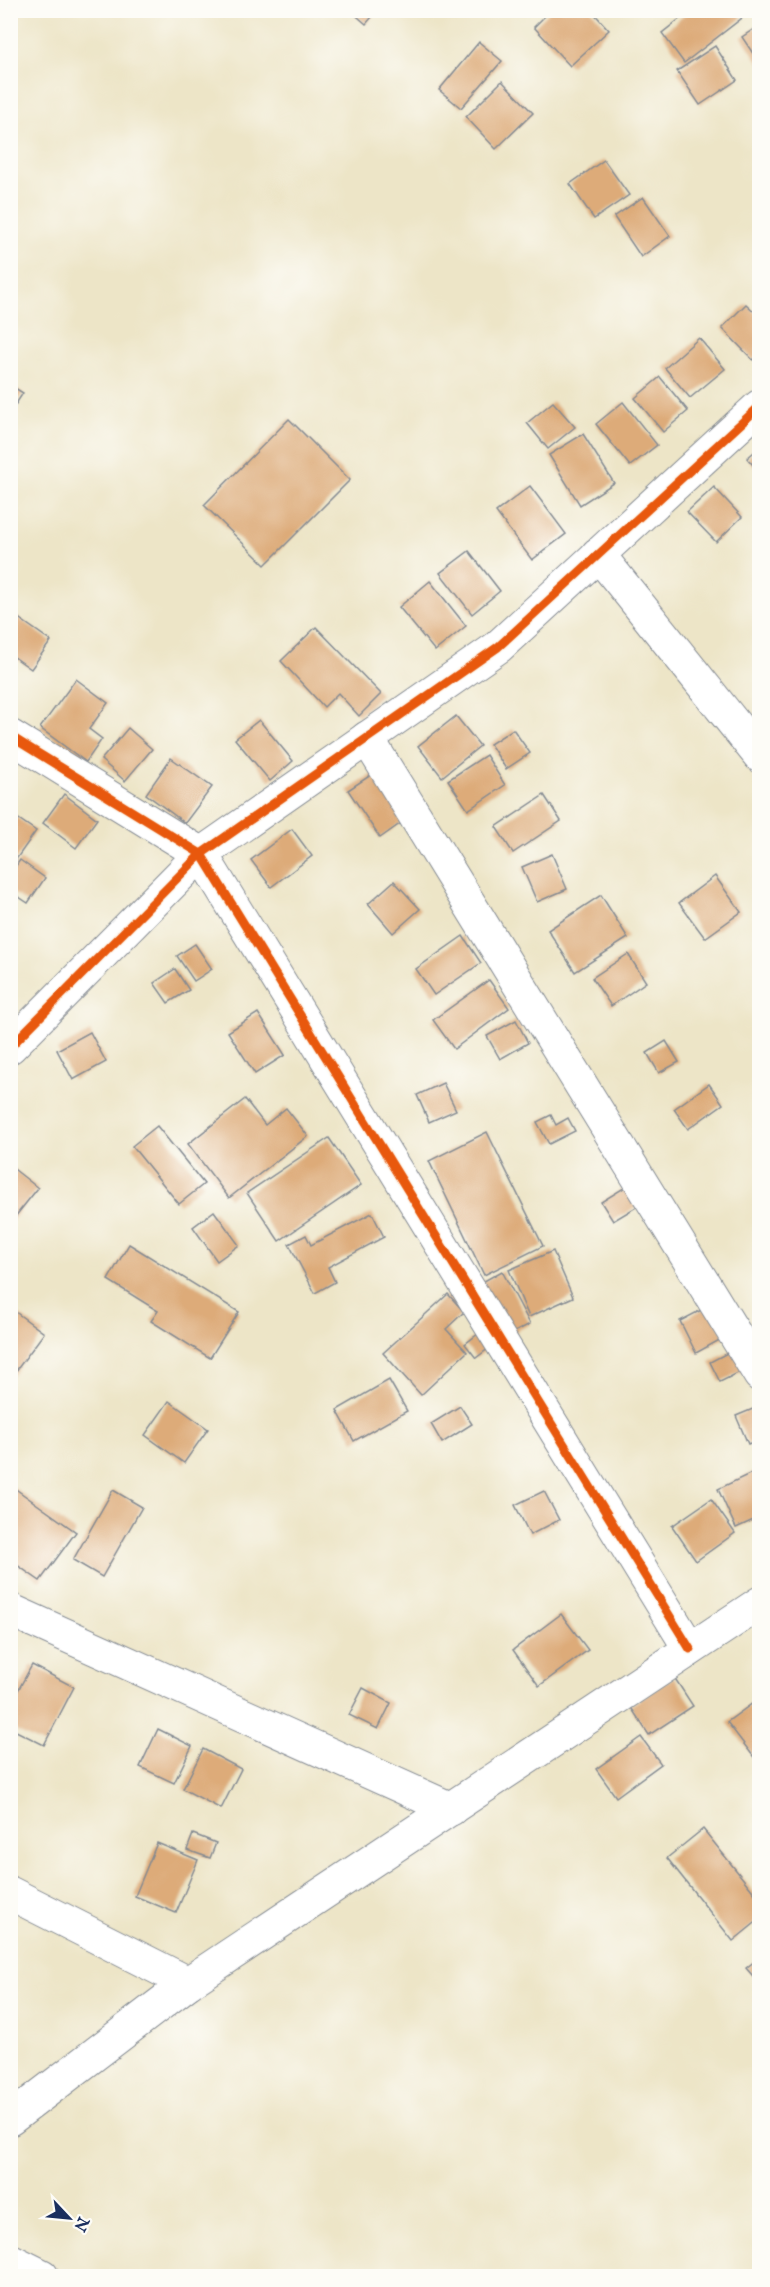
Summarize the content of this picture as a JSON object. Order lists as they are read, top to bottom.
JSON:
{
  "north": "bottom right"
}
